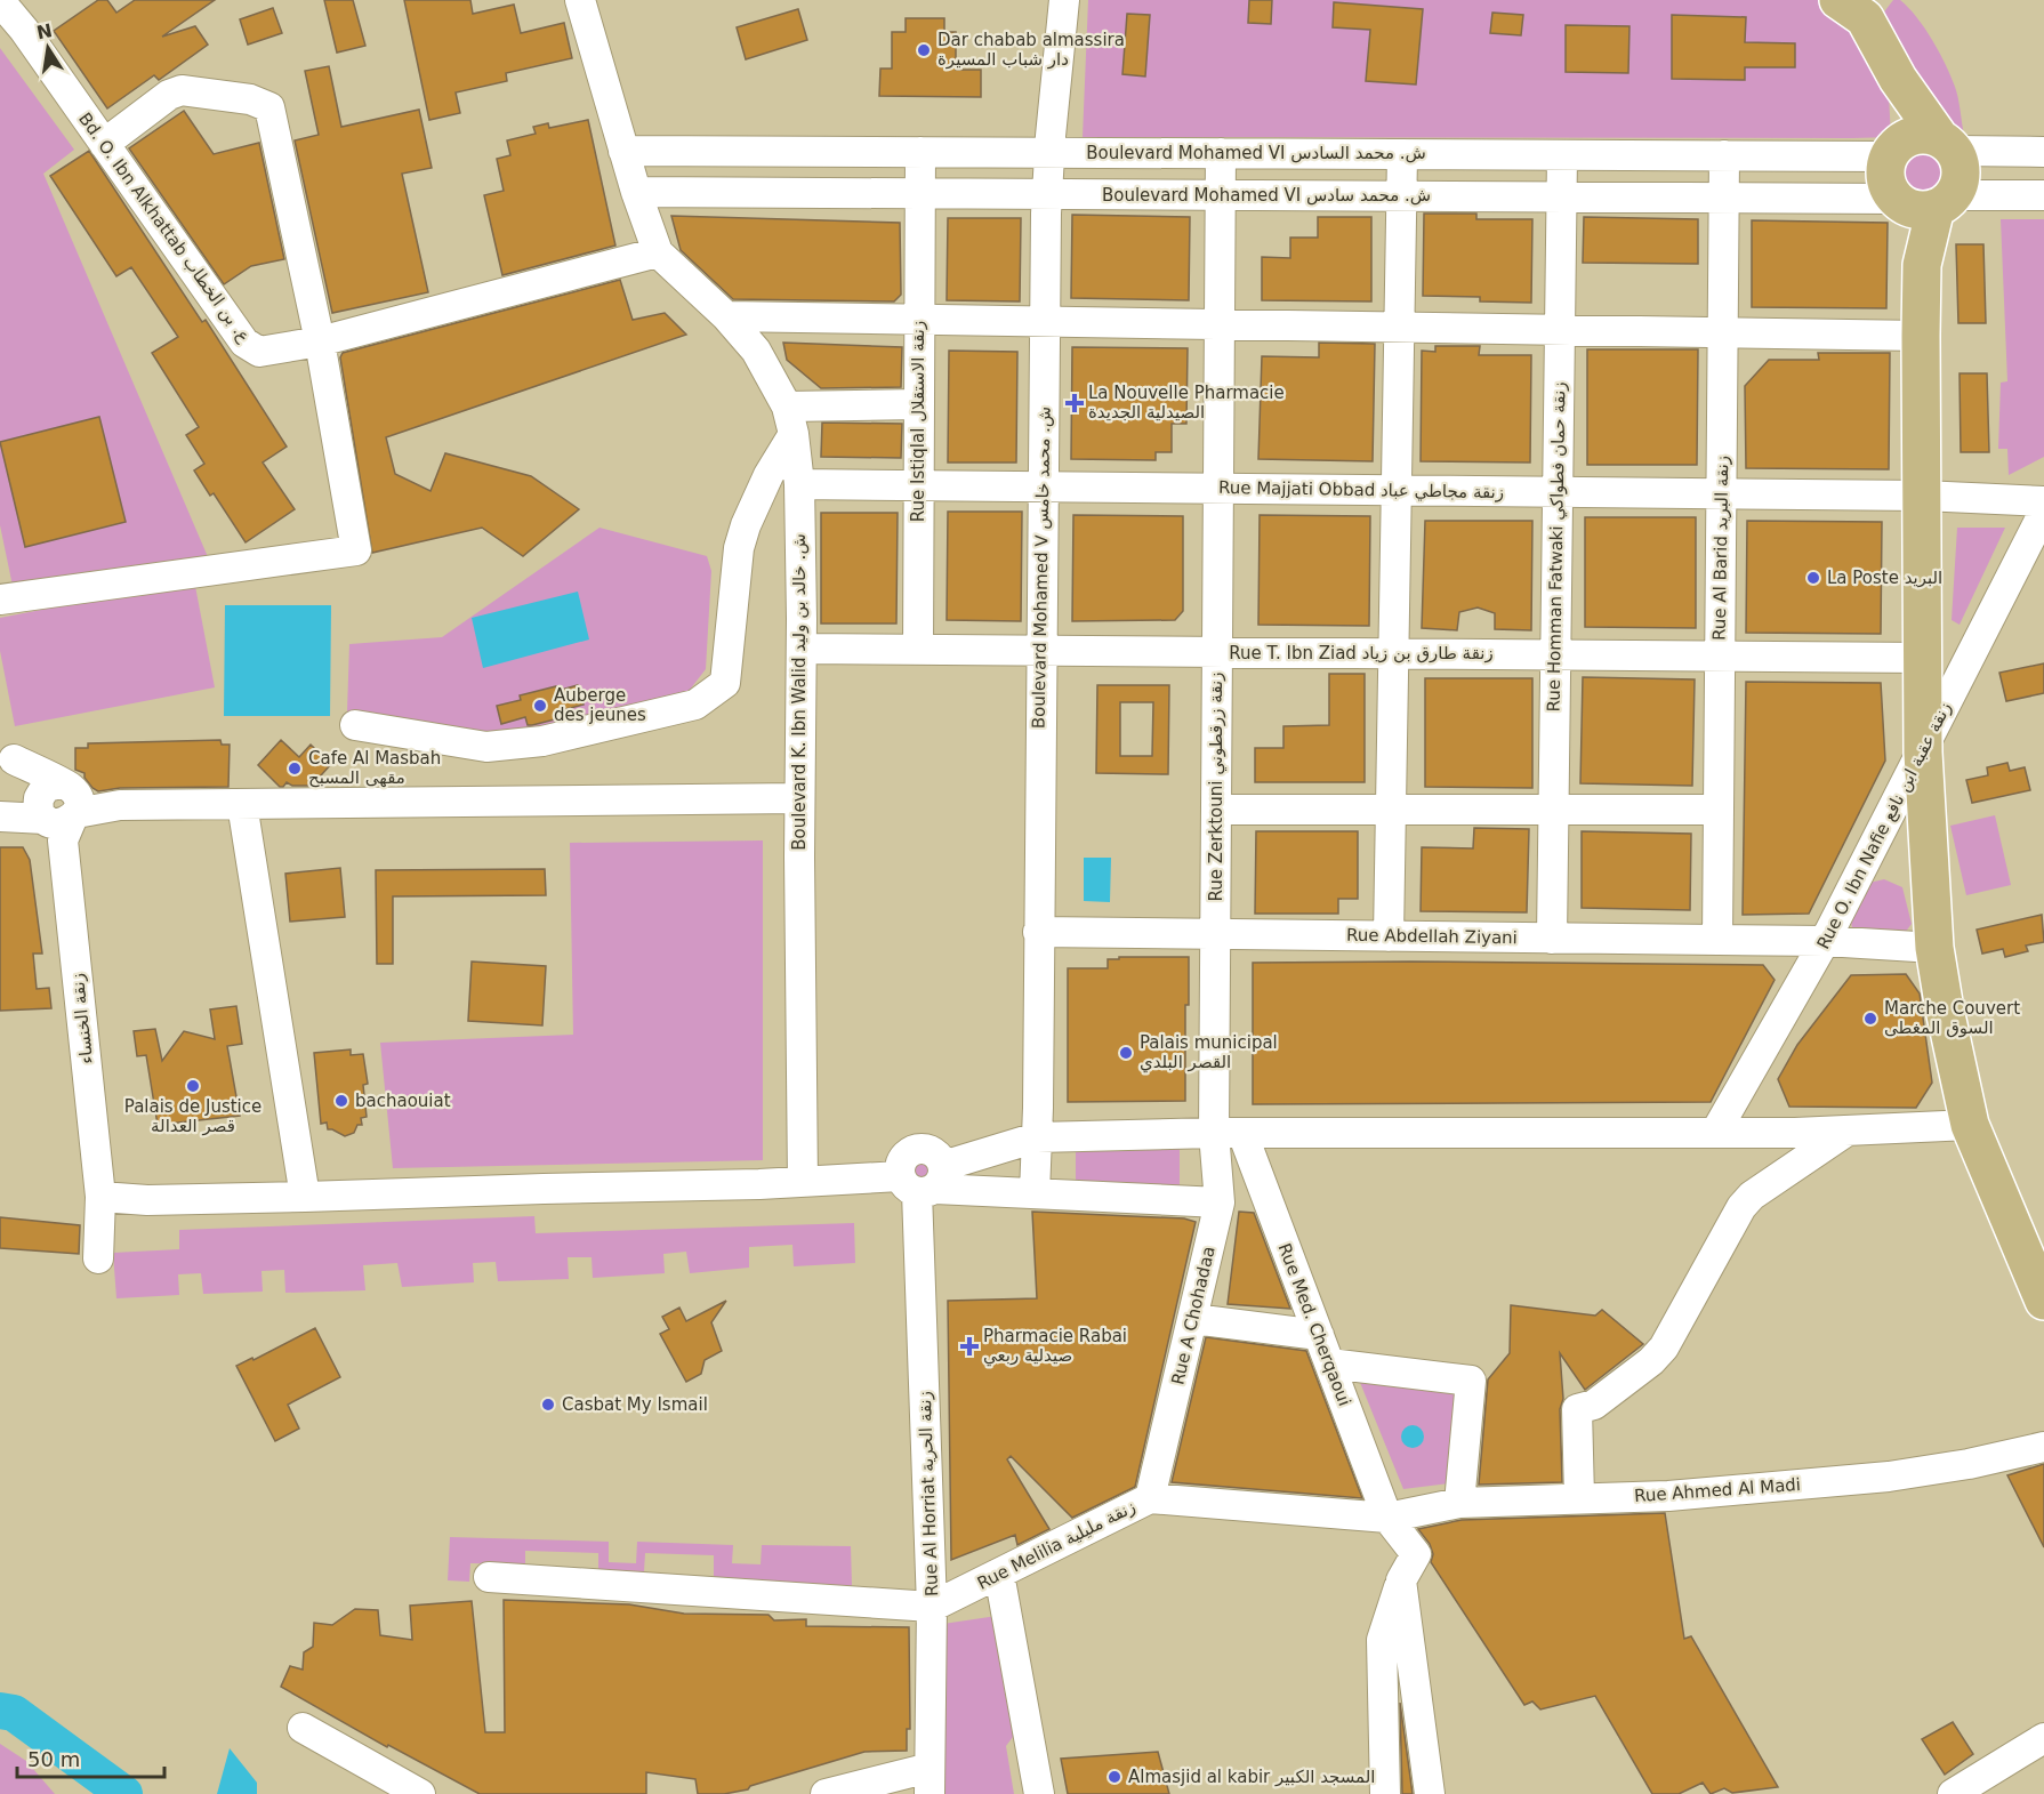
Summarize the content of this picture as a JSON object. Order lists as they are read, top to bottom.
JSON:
{
  "streets": {
    "street": [
      "Boulevard Mohamed VI ش. محمد السادس",
      "Boulevard Mohamed VI ش. محمد سادس",
      "Bd. O. Ibn Alkhattab ع. بن الخطاب",
      "Rue Istiqlal زنقة الاستقلال",
      "Rue Majjati Obbad زنقة مجاطي عباد",
      "Rue Homman Fatwaki زنقة حمان فطواكي",
      "Rue Al Barid زنقة البريد",
      "Boulevard Mohamed V ش. محمد خامس",
      "Rue T. Ibn Ziad زنقة طارق بن زياد",
      "Boulevard K. Ibn Walid ش. خالد بن وليد",
      "Rue Zerktouni زنقة زرقطوني",
      "Rue O. Ibn Nafie زنقة عقبة ابن نافع",
      "Rue Abdellah Ziyani",
      "زنقة الخنساء",
      "Rue A Chohadaa",
      "Rue Med. Cherqaoui",
      "Rue Ahmed Al Madi",
      "Rue Al Horriat زنقة الحرية",
      "Rue Melilia زنقة مليلية"
    ]
  },
  "crossings": [
    ["Boulevard Mohamed VI ش. محمد السادس", "Rue Istiqlal زنقة الاستقلال"],
    ["Boulevard Mohamed VI ش. محمد السادس", "Rue Homman Fatwaki زنقة حمان فطواكي"],
    ["Boulevard Mohamed VI ش. محمد السادس", "Rue Al Barid زنقة البريد"],
    ["Boulevard Mohamed VI ش. محمد السادس", "Boulevard Mohamed V ش. محمد خامس"],
    ["Boulevard Mohamed VI ش. محمد السادس", "Rue Zerktouni زنقة زرقطوني"],
    ["Boulevard Mohamed VI ش. محمد سادس", "Rue Istiqlal زنقة الاستقلال"],
    ["Boulevard Mohamed VI ش. محمد سادس", "Rue Homman Fatwaki زنقة حمان فطواكي"],
    ["Boulevard Mohamed VI ش. محمد سادس", "Rue Al Barid زنقة البريد"],
    ["Boulevard Mohamed VI ش. محمد سادس", "Boulevard Mohamed V ش. محمد خامس"],
    ["Boulevard Mohamed VI ش. محمد سادس", "Rue Zerktouni زنقة زرقطوني"],
    ["Bd. O. Ibn Alkhattab ع. بن الخطاب", "Boulevard K. Ibn Walid ش. خالد بن وليد"],
    ["Rue Istiqlal زنقة الاستقلال", "Rue Majjati Obbad زنقة مجاطي عباد"],
    ["Rue Istiqlal زنقة الاستقلال", "Rue T. Ibn Ziad زنقة طارق بن زياد"],
    ["Rue Majjati Obbad زنقة مجاطي عباد", "Rue Homman Fatwaki زنقة حمان فطواكي"],
    ["Rue Majjati Obbad زنقة مجاطي عباد", "Rue Al Barid زنقة البريد"],
    ["Rue Majjati Obbad زنقة مجاطي عباد", "Boulevard Mohamed V ش. محمد خامس"],
    ["Rue Majjati Obbad زنقة مجاطي عباد", "Boulevard K. Ibn Walid ش. خالد بن وليد"],
    ["Rue Majjati Obbad زنقة مجاطي عباد", "Rue Zerktouni زنقة زرقطوني"],
    ["Rue Homman Fatwaki زنقة حمان فطواكي", "Rue T. Ibn Ziad زنقة طارق بن زياد"],
    ["Rue Homman Fatwaki زنقة حمان فطواكي", "Rue Abdellah Ziyani"],
    ["Rue Al Barid زنقة البريد", "Rue T. Ibn Ziad زنقة طارق بن زياد"],
    ["Rue Al Barid زنقة البريد", "Rue Abdellah Ziyani"],
    ["Boulevard Mohamed V ش. محمد خامس", "Rue T. Ibn Ziad زنقة طارق بن زياد"],
    ["Boulevard Mohamed V ش. محمد خامس", "Rue Abdellah Ziyani"],
    ["Rue T. Ibn Ziad زنقة طارق بن زياد", "Boulevard K. Ibn Walid ش. خالد بن وليد"],
    ["Rue T. Ibn Ziad زنقة طارق بن زياد", "Rue Zerktouni زنقة زرقطوني"],
    ["Rue Zerktouni زنقة زرقطوني", "Rue Abdellah Ziyani"],
    ["Rue Zerktouni زنقة زرقطوني", "Rue A Chohadaa"],
    ["Rue Zerktouni زنقة زرقطوني", "Rue Med. Cherqaoui"],
    ["Rue O. Ibn Nafie زنقة عقبة ابن نافع", "Rue Abdellah Ziyani"],
    ["Rue A Chohadaa", "Rue Med. Cherqaoui"],
    ["Rue A Chohadaa", "Rue Melilia زنقة مليلية"],
    ["Rue Med. Cherqaoui", "Rue Ahmed Al Madi"],
    ["Rue Med. Cherqaoui", "Rue Melilia زنقة مليلية"],
    ["Rue Ahmed Al Madi", "Rue Melilia زنقة مليلية"],
    ["Rue Al Horriat زنقة الحرية", "Rue Melilia زنقة مليلية"]
  ],
  "places": {
    "other": [
      "Dar chabab almassira دار شباب المسيرة",
      "La Poste البريد",
      "Auberge des jeunes",
      "Cafe Al Masbah مقهى المسبح",
      "Marche Couvert السوق المغطى",
      "Palais municipal القصر البلدي",
      "Palais de Justice قصر العدالة",
      "bachaouiat",
      "Casbat My Ismail",
      "Almasjid al kabir المسجد الكبير"
    ],
    "health": ["La Nouvelle Pharmacie الصيدلية الجديدة", "Pharmacie Rabai صيدلية ربعي"]
  },
  "scale_bar": "50 m",
  "north": "top"
}
